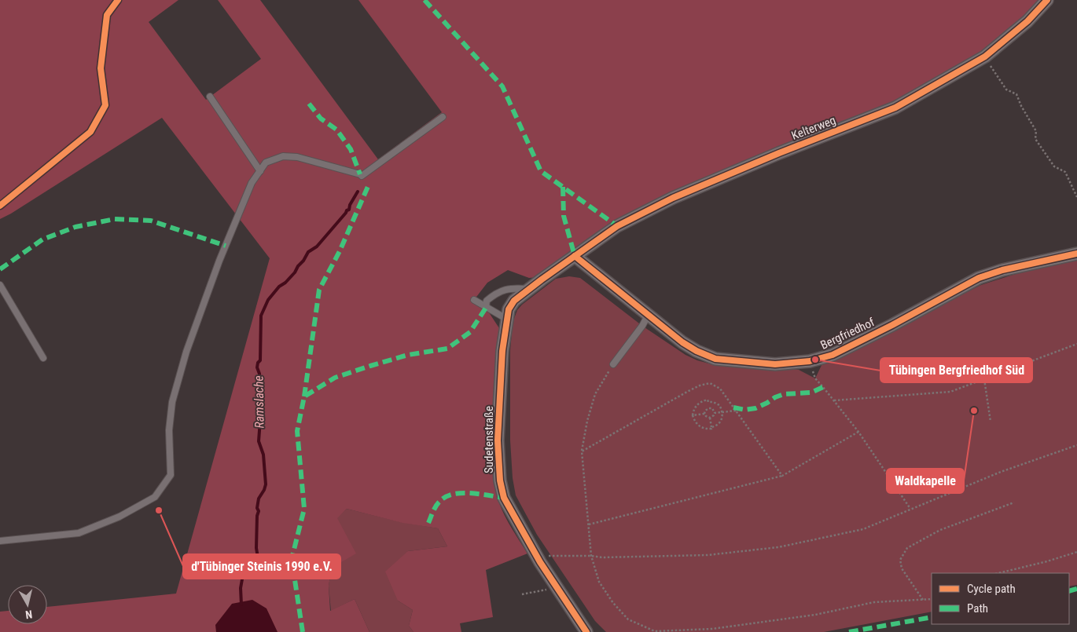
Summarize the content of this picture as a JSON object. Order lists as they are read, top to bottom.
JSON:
{
  "streets": {
    "street": ["Kelterweg", "Bergfriedhof", "Sudetenstraße"]
  },
  "crossings": [
    ["Kelterweg", "Bergfriedhof"],
    ["Kelterweg", "Sudetenstraße"],
    ["Bergfriedhof", "Sudetenstraße"]
  ],
  "water": ["Ramslache"],
  "places": ["Tübingen Bergfriedhof Süd", "Waldkapelle", "d'Tübinger Steinis 1990 e.V."],
  "legend": ["Cycle path", "Path"],
  "north": "bottom"
}
